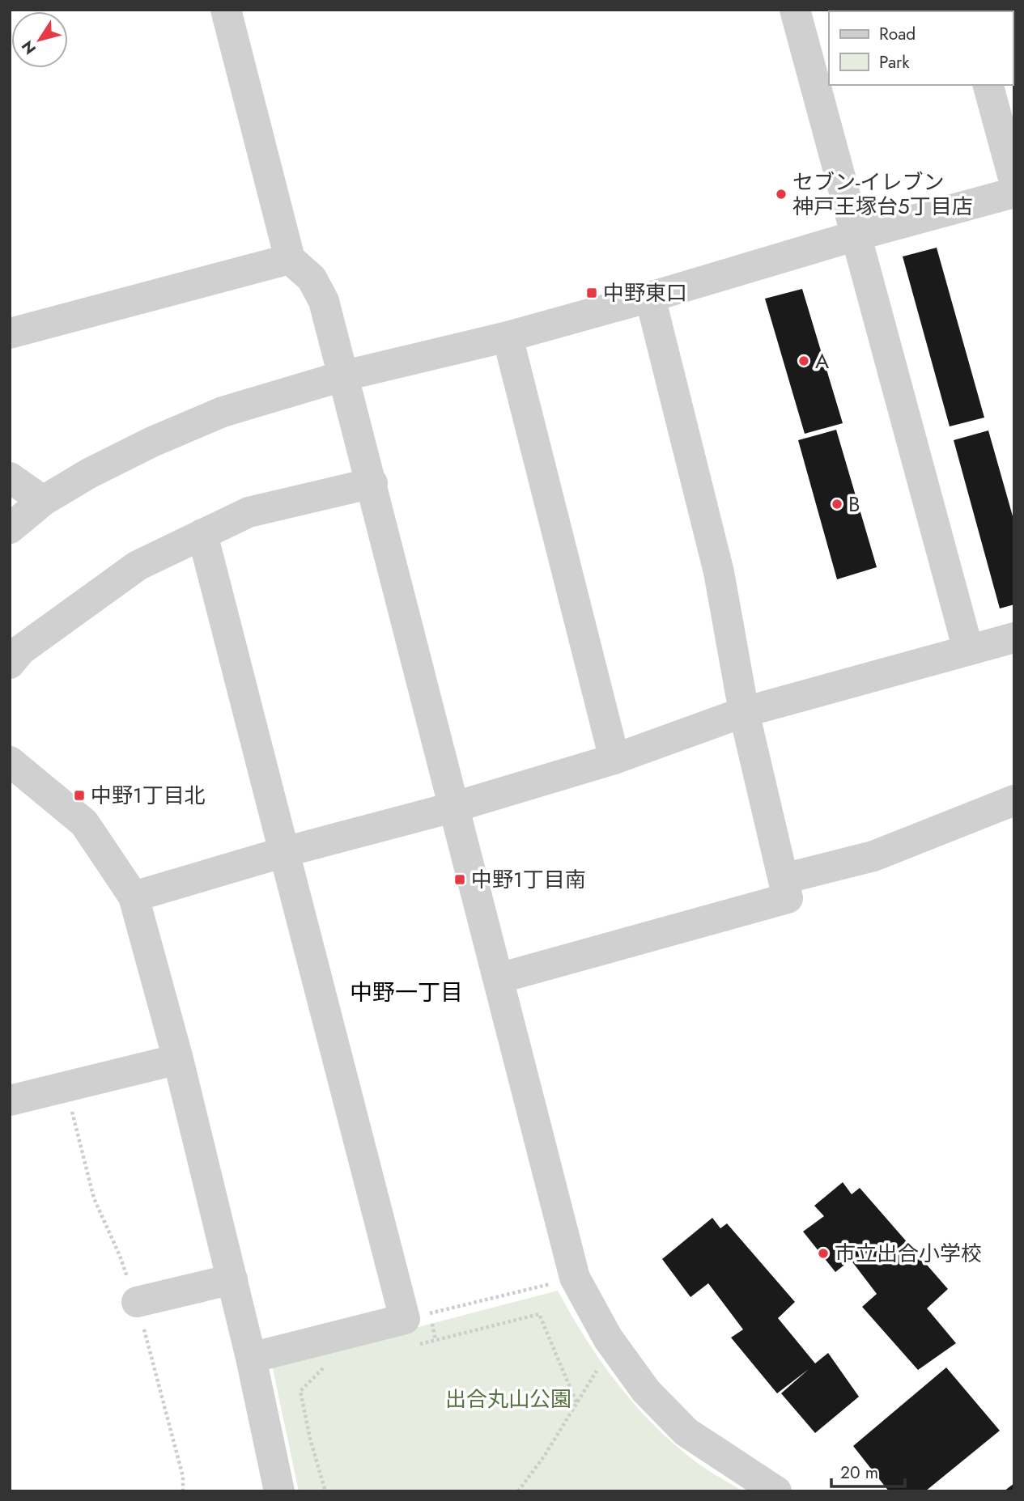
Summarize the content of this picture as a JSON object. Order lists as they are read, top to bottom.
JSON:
{
  "districts": ["中野一丁目"],
  "parks": ["出合丸山公園"],
  "places": {
    "other": [
      "セブン-イレブン 神戸王塚台5丁目店",
      "A",
      "B",
      "市立出合小学校"
    ],
    "transit": ["中野東口", "中野1丁目北", "中野1丁目南"]
  },
  "legend": ["Road", "Park"],
  "scale_bar": "20 m",
  "north": "bottom left"
}
